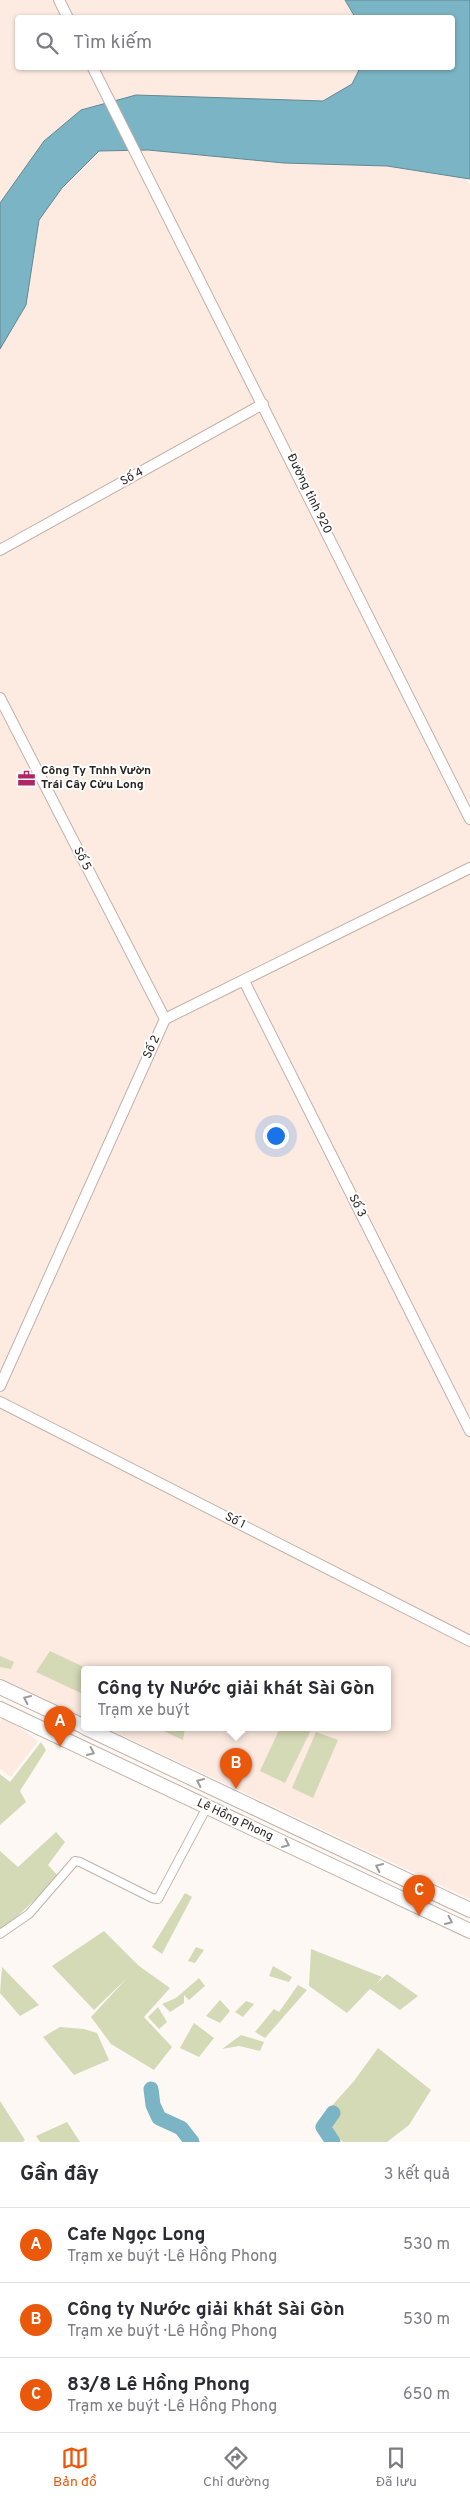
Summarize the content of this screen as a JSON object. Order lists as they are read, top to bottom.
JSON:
{
  "streets": {
    "highway": ["Lê Hồng Phong"],
    "street": [
      "Số 4",
      "Đường tỉnh 920",
      "Số 5",
      "Số 2",
      "Số 3",
      "Số 1"
    ]
  },
  "crossings": [
    ["Số 4", "Đường tỉnh 920"],
    ["Số 5", "Số 2"]
  ],
  "places": {
    "office": ["Công Ty Tnhh Vườn Trái Cây Cửu Long"]
  },
  "page": {
    "search": "Tìm kiếm",
    "popup": ["Công ty Nước giải khát Sài Gòn", "Trạm xe buýt"],
    "pins": ["A", "B", "C"],
    "heading": ["Gần đây", "3 kết quả"],
    "list": [
      {
        "mark": "A",
        "name": "Cafe Ngọc Long",
        "note": "Trạm xe buýt · Lê Hồng Phong",
        "value": "530 m"
      },
      {
        "mark": "B",
        "name": "Công ty Nước giải khát Sài Gòn",
        "note": "Trạm xe buýt · Lê Hồng Phong",
        "value": "530 m"
      },
      {
        "mark": "C",
        "name": "83/8 Lê Hồng Phong",
        "note": "Trạm xe buýt · Lê Hồng Phong",
        "value": "650 m"
      }
    ],
    "nav": ["Bản đồ", "Chỉ đường", "Đã lưu"]
  }
}
